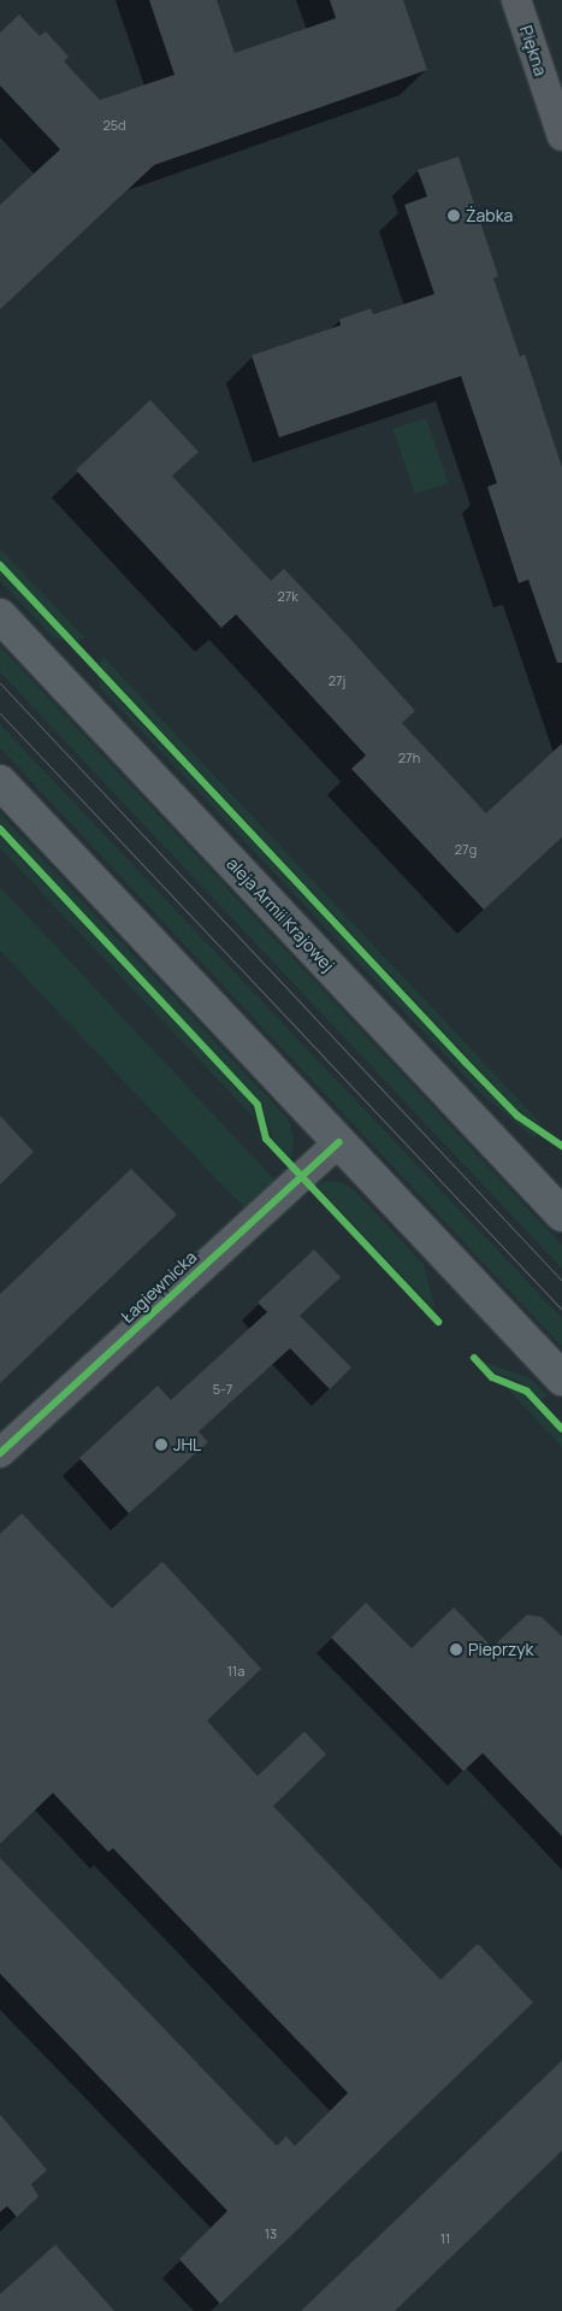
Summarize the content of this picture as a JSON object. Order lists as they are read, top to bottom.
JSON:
{
  "streets": {
    "main road": ["aleja Armii Krajowej"],
    "street": ["Piękna", "Łagiewnicka"]
  },
  "places": ["Żabka", "JHL", "Pieprzyk"],
  "house_numbers": [
    "25d",
    "27k",
    "27j",
    "27h",
    "27g",
    "5-7",
    "11a",
    "13",
    "11"
  ]
}
